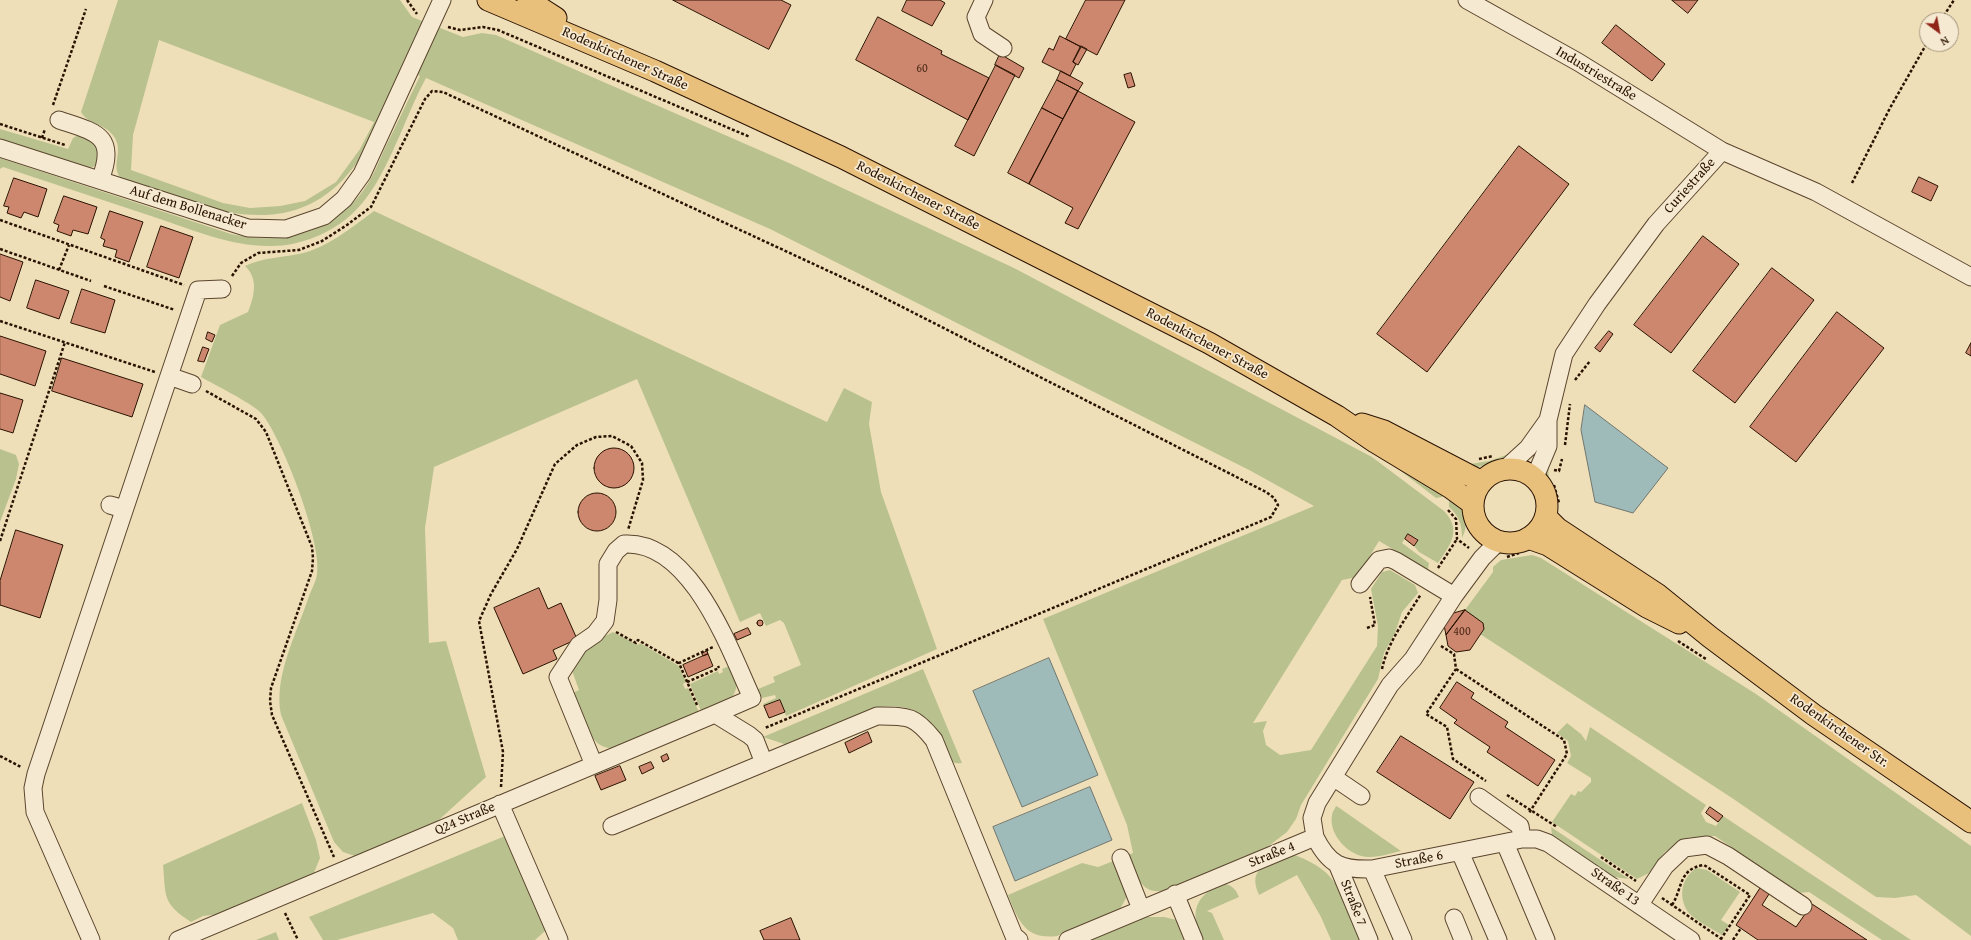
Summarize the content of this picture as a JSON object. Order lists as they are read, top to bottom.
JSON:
{
  "streets": {
    "main road": ["Rodenkirchener Straße", "Rodenkirchener Str."],
    "street": [
      "Industriestraße",
      "Curiestraße",
      "Auf dem Bollenacker",
      "Q24 Straße",
      "Straße 4",
      "Straße 6",
      "Straße 13",
      "Straße 7"
    ]
  },
  "crossings": [
    ["Industriestraße", "Curiestraße"],
    ["Straße 6", "Straße 13"],
    ["Straße 6", "Straße 7"]
  ],
  "house_numbers": ["60", "400"],
  "north": "bottom right"
}
